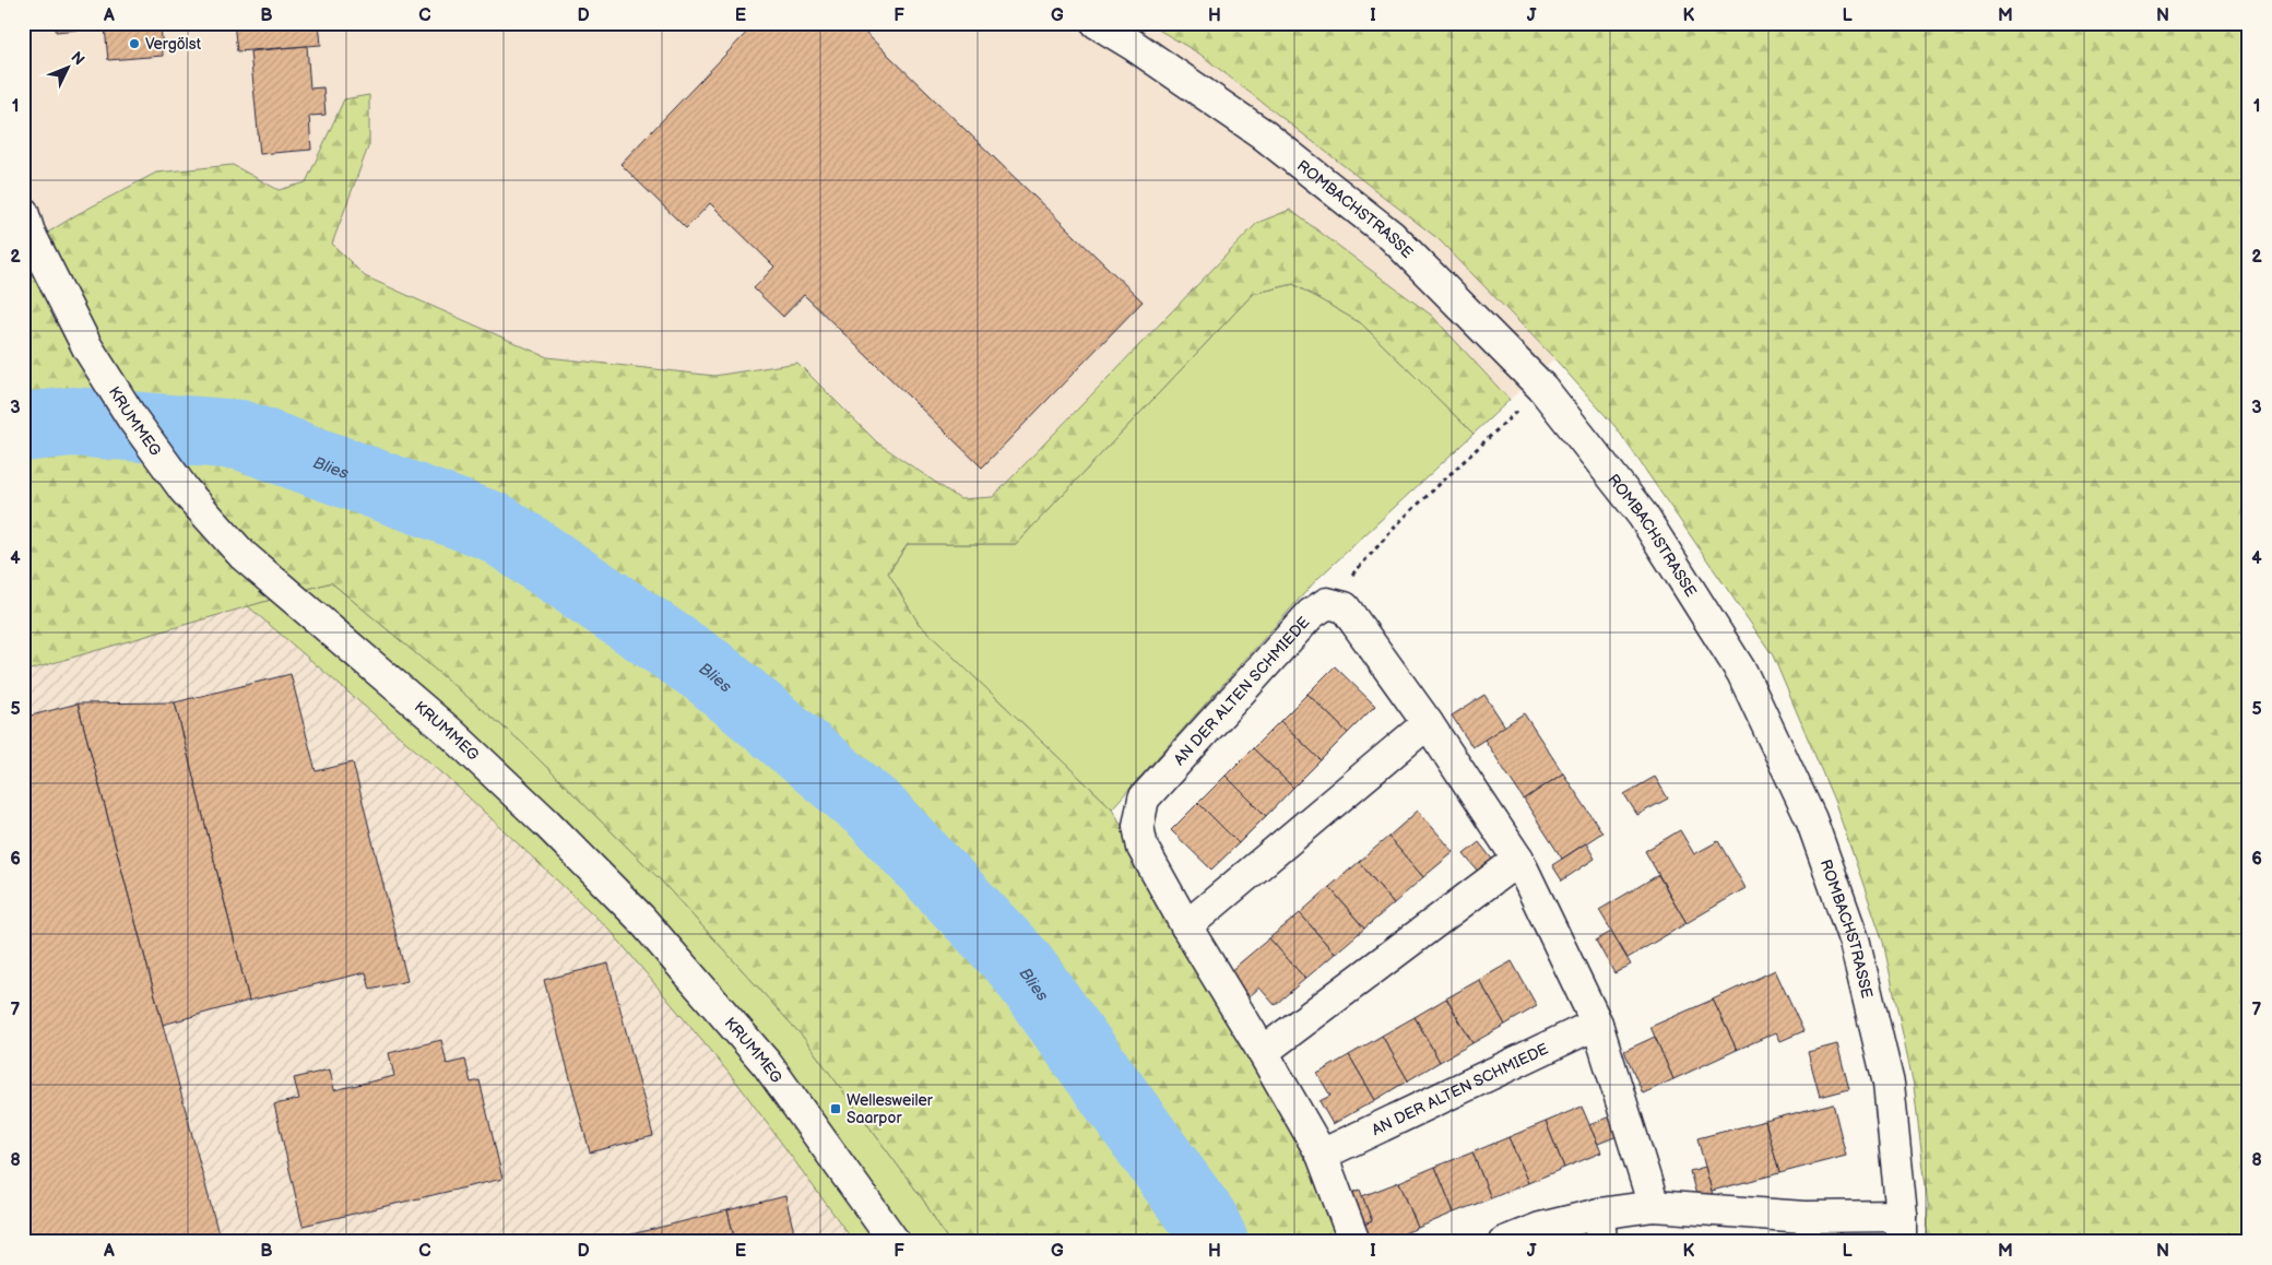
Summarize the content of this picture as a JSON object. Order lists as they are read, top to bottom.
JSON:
{
  "streets": {
    "street": ["ROMBACHSTRASSE", "KRUMMEG", "AN DER ALTEN SCHMIEDE"]
  },
  "water": ["Blies"],
  "places": {
    "other": ["Vergölst"],
    "transit": ["Wellesweiler Saarpor"]
  },
  "north": "top right",
  "grid": {
    "columns": [
      "A",
      "B",
      "C",
      "D",
      "E",
      "F",
      "G",
      "H",
      "I",
      "J",
      "K",
      "L",
      "M",
      "N"
    ],
    "rows": [
      "1",
      "2",
      "3",
      "4",
      "5",
      "6",
      "7",
      "8"
    ]
  }
}
